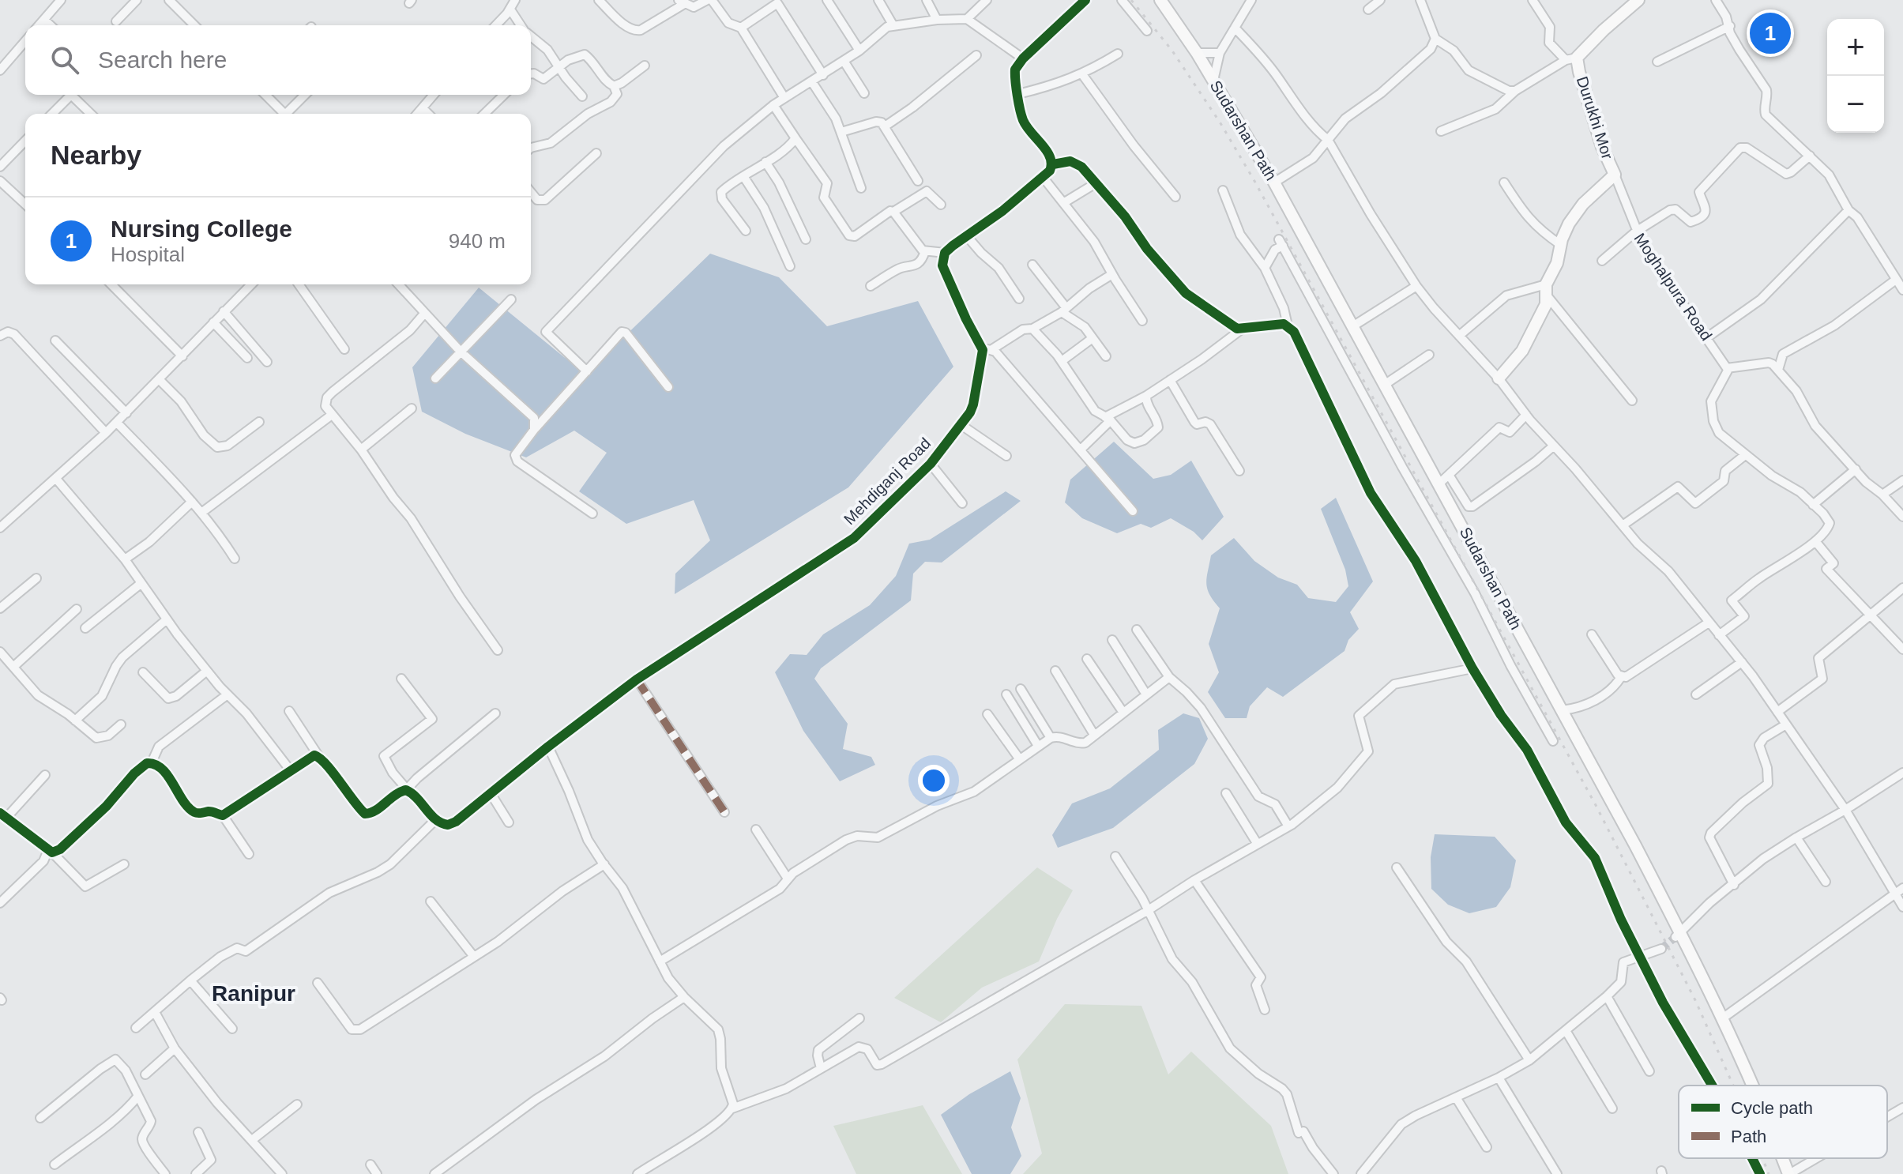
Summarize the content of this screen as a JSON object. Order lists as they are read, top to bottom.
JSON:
{
  "streets": {
    "main road": ["Durukhi Mor", "Sudarshan Path"],
    "street": ["Moghalpura Road", "Mehdiganj Road"]
  },
  "crossings": [
    ["Durukhi Mor", "Moghalpura Road"]
  ],
  "districts": ["Ranipur"],
  "legend": ["Cycle path", "Path"],
  "page": {
    "pins": "1",
    "map_buttons": ["+", "−"],
    "search": "Search here",
    "heading": "Nearby",
    "list": [
      {
        "mark": "1",
        "name": "Nursing College",
        "note": "Hospital",
        "value": "940 m"
      }
    ]
  }
}
